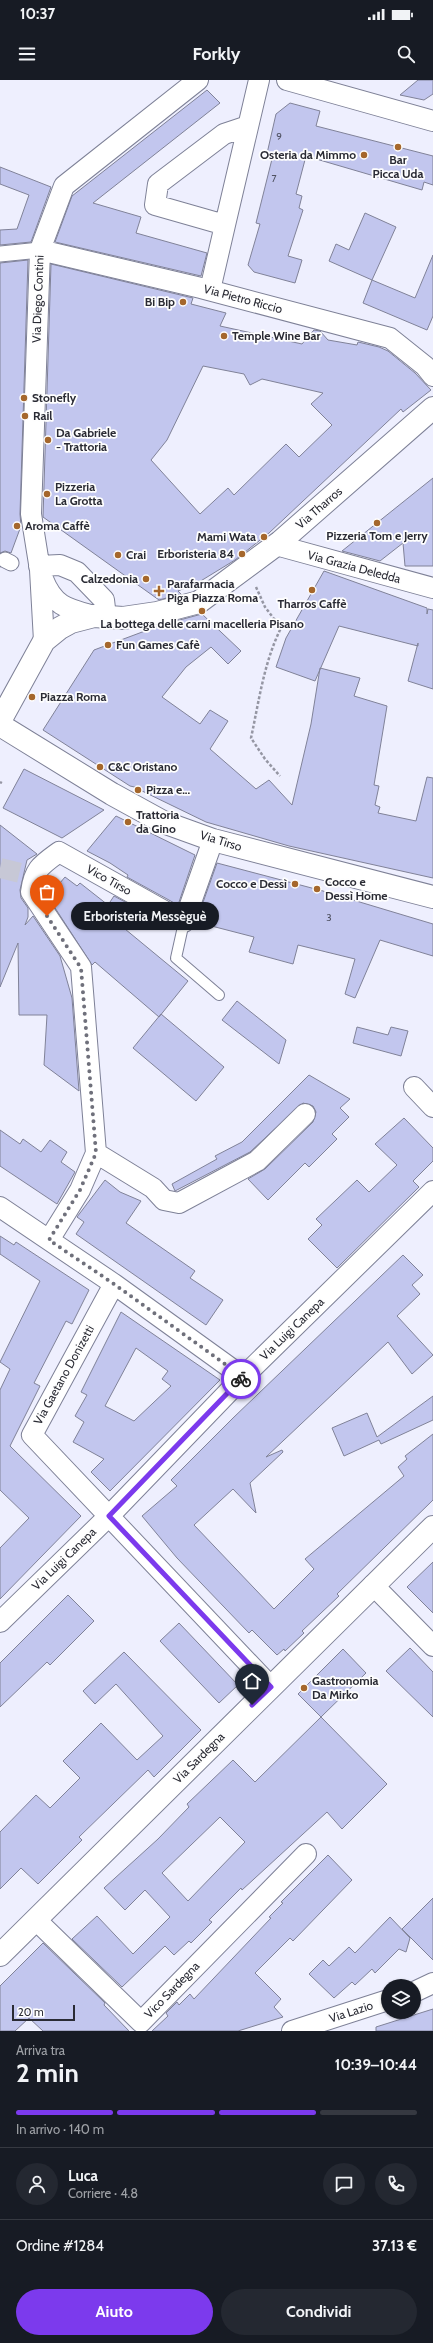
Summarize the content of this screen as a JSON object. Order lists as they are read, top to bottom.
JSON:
{
  "streets": {
    "street": [
      "Via Diego Contini",
      "Via Pietro Riccio",
      "Via Tharros",
      "Via Grazia Deledda",
      "Via Tirso",
      "Vico Tirso",
      "Via Luigi Canepa",
      "Via Gaetano Donizetti",
      "Via Sardegna",
      "Vico Sardegna",
      "Via Lazio"
    ]
  },
  "crossings": [
    ["Via Diego Contini", "Via Pietro Riccio"],
    ["Via Tharros", "Via Grazia Deledda"],
    ["Via Luigi Canepa", "Via Gaetano Donizetti"],
    ["Via Gaetano Donizetti", "Via Sardegna"],
    ["Via Sardegna", "Vico Sardegna"]
  ],
  "places": {
    "other": [
      "Bar Picca Uda",
      "Osteria da Mimmo",
      "Bi Bip",
      "Temple Wine Bar",
      "Stonefly",
      "Rail",
      "Da Gabriele - Trattoria",
      "Pizzeria La Grotta",
      "Pizzeria Tom e Jerry",
      "Aroma Caffè",
      "Mami Wata",
      "Erboristeria 84",
      "Crai",
      "Calzedonia",
      "Tharros Caffè",
      "La bottega delle carni macelleria Pisano",
      "Fun Games Cafè",
      "Piazza Roma",
      "C&C Oristano",
      "Pizza e...",
      "Trattoria da Gino",
      "Cocco e Dessì",
      "Cocco e Dessì Home",
      "Erboristeria Messèguè",
      "Gastronomia Da Mirko"
    ],
    "health": ["Parafarmacia Piga Piazza Roma"]
  },
  "house_numbers": ["9", "7", "3"],
  "scale_bar": "20 m",
  "page": {
    "status": "10:37",
    "header": "Forkly",
    "bubble": "Erboristeria Messèguè",
    "scale": "20 m",
    "heading": ["2 min", "Arriva tra", "10:39–10:44"],
    "panel": [
      "Luca",
      "Corriere · 4.8",
      "Ordine #1284",
      "37.13 €"
    ],
    "bar": "In arrivo · 140 m",
    "buttons": ["Aiuto", "Condividi"]
  }
}
